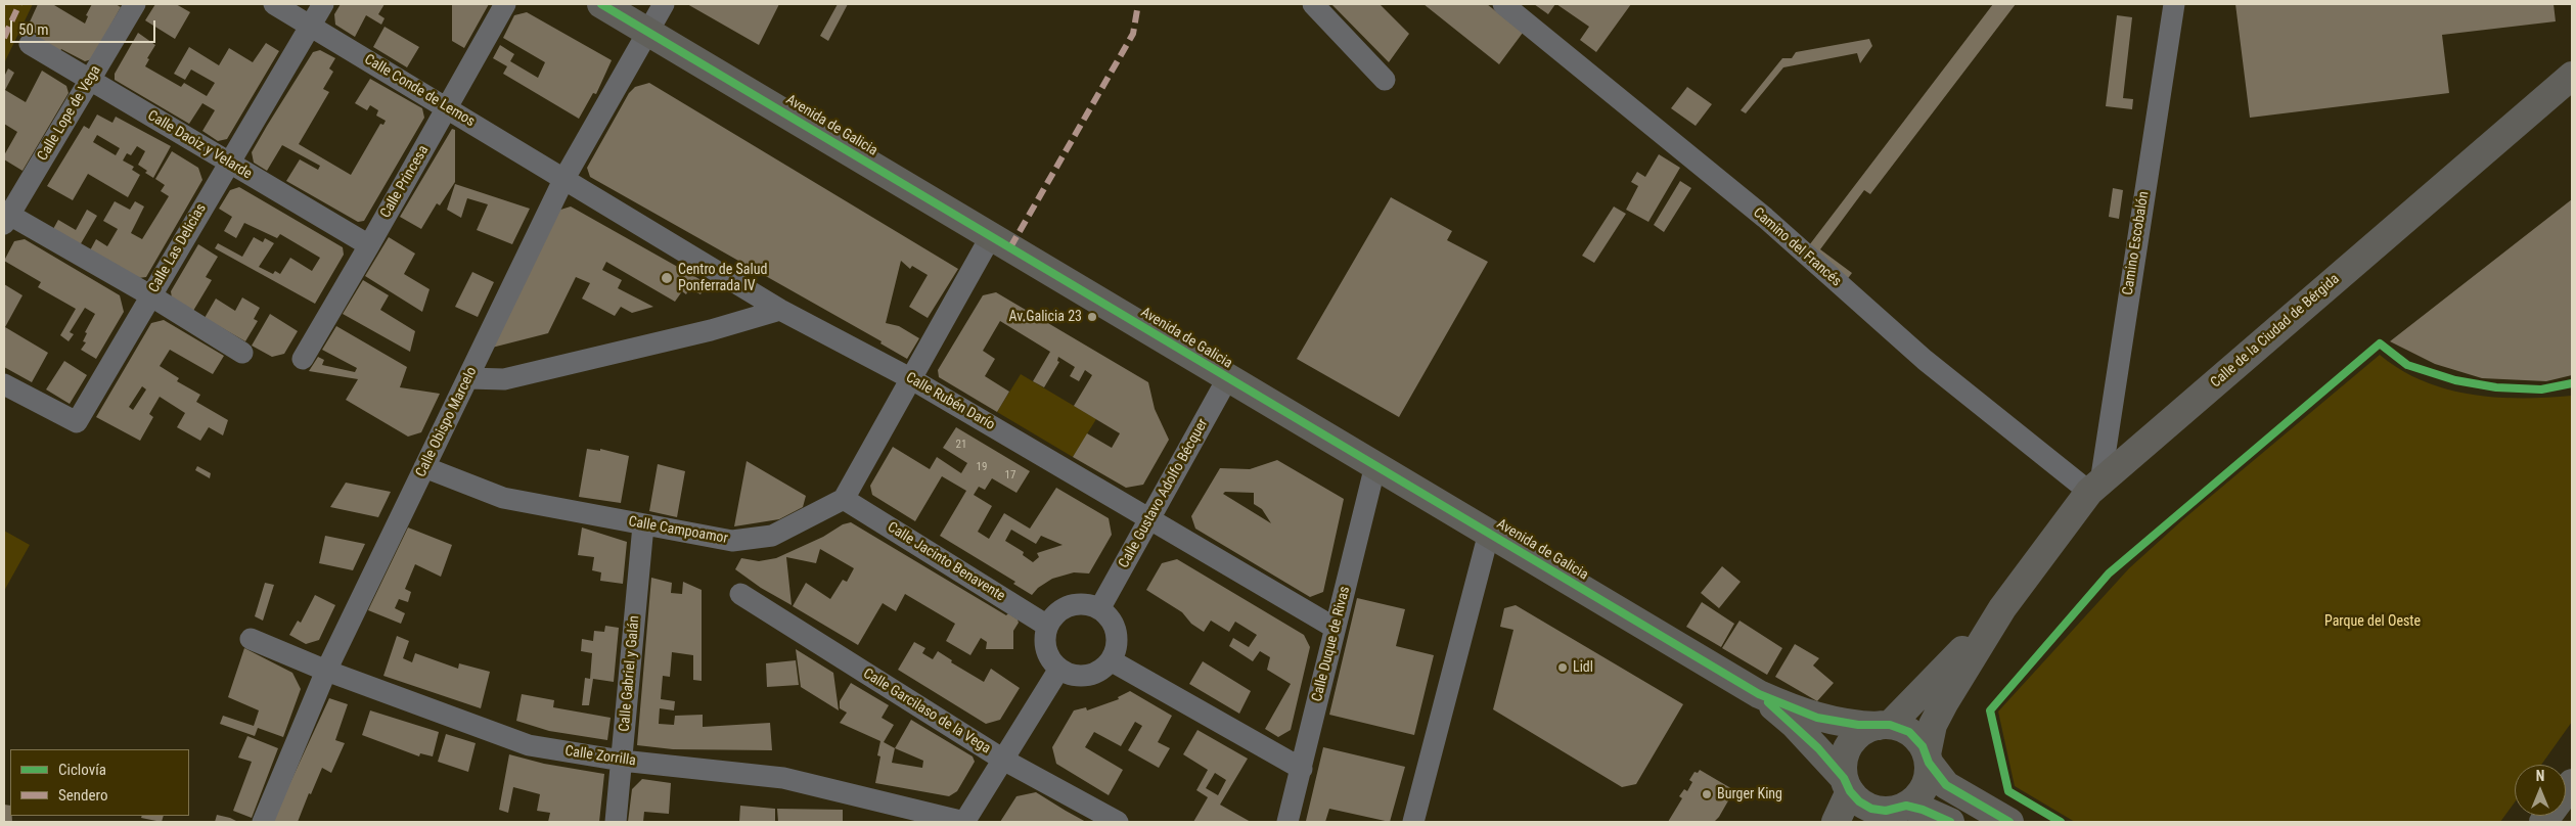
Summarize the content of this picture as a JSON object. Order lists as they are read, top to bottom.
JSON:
{
  "streets": {
    "main road": ["Avenida de Galicia", "Calle de la Ciudad de Bérgida"],
    "street": [
      "Calle Conde de Lemos",
      "Calle Lope de Vega",
      "Calle Daoiz y Velarde",
      "Calle Princesa",
      "Camino Escobalón",
      "Camino del Francés",
      "Calle Las Delicias",
      "Calle Rubén Darío",
      "Calle Obispo Marcelo",
      "Calle Gustavo Adolfo Bécquer",
      "Calle Campoamor",
      "Calle Jacinto Benavente",
      "Calle Duque de Rivas",
      "Calle Gabriel y Galán",
      "Calle Garcilaso de la Vega",
      "Calle Zorrilla"
    ]
  },
  "crossings": [
    ["Calle Conde de Lemos", "Calle Princesa"],
    ["Calle Conde de Lemos", "Calle Las Delicias"],
    ["Calle Conde de Lemos", "Calle Rubén Darío"],
    ["Calle Conde de Lemos", "Calle Obispo Marcelo"],
    ["Calle Lope de Vega", "Calle Daoiz y Velarde"],
    ["Avenida de Galicia", "Calle de la Ciudad de Bérgida"],
    ["Avenida de Galicia", "Calle Obispo Marcelo"],
    ["Avenida de Galicia", "Calle Gustavo Adolfo Bécquer"],
    ["Avenida de Galicia", "Calle Duque de Rivas"],
    ["Calle Daoiz y Velarde", "Calle Princesa"],
    ["Calle Daoiz y Velarde", "Calle Las Delicias"],
    ["Camino Escobalón", "Camino del Francés"],
    ["Camino Escobalón", "Calle de la Ciudad de Bérgida"],
    ["Camino del Francés", "Calle de la Ciudad de Bérgida"],
    ["Calle Rubén Darío", "Calle Obispo Marcelo"],
    ["Calle Rubén Darío", "Calle Gustavo Adolfo Bécquer"],
    ["Calle Rubén Darío", "Calle Duque de Rivas"],
    ["Calle Obispo Marcelo", "Calle Campoamor"],
    ["Calle Obispo Marcelo", "Calle Zorrilla"],
    ["Calle Gustavo Adolfo Bécquer", "Calle Jacinto Benavente"],
    ["Calle Campoamor", "Calle Jacinto Benavente"],
    ["Calle Campoamor", "Calle Gabriel y Galán"],
    ["Calle Gabriel y Galán", "Calle Zorrilla"]
  ],
  "parks": ["Parque del Oeste"],
  "places": [
    "Centro de Salud Ponferrada IV",
    "Av.Galicia 23",
    "Lidl",
    "Burger King"
  ],
  "house_numbers": ["21", "19", "17"],
  "legend": ["Ciclovía", "Sendero"],
  "scale_bar": "50 m",
  "north": "top"
}
